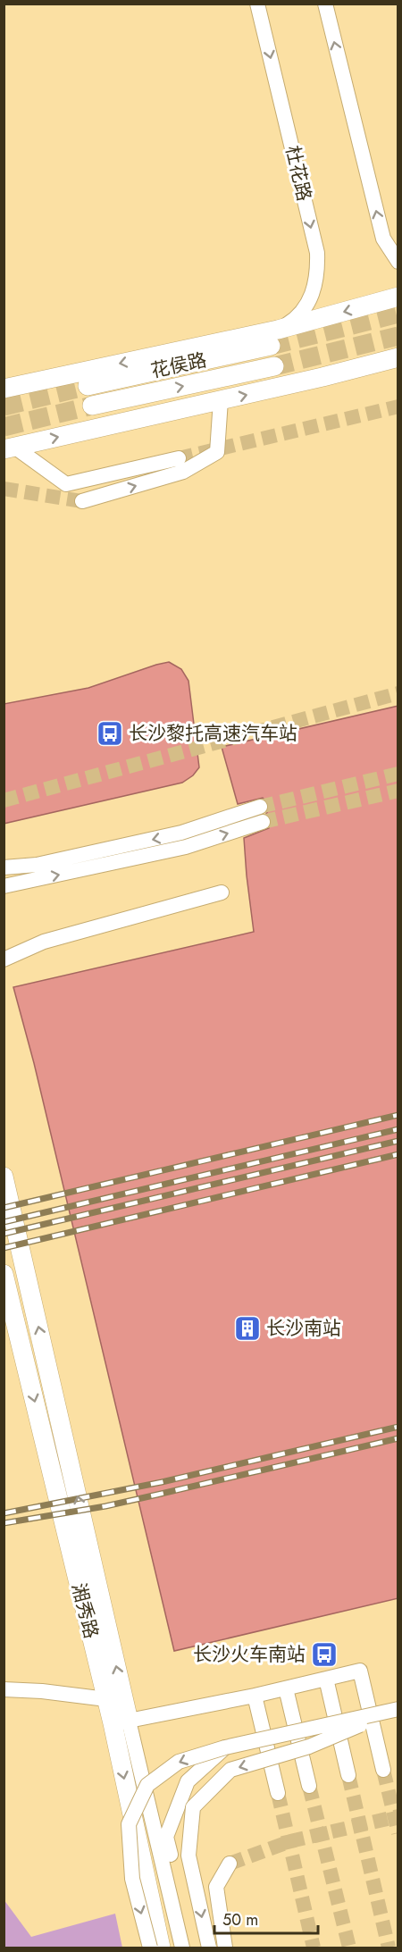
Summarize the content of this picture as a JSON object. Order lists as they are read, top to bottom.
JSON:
{
  "streets": {
    "main road": ["花侯路", "湘秀路"],
    "street": ["杜花路"]
  },
  "crossings": [
    ["杜花路", "花侯路"]
  ],
  "places": {
    "bus stop": ["长沙黎托高速汽车站", "长沙火车南站"],
    "building": ["长沙南站"]
  },
  "scale_bar": "50 m"
}
